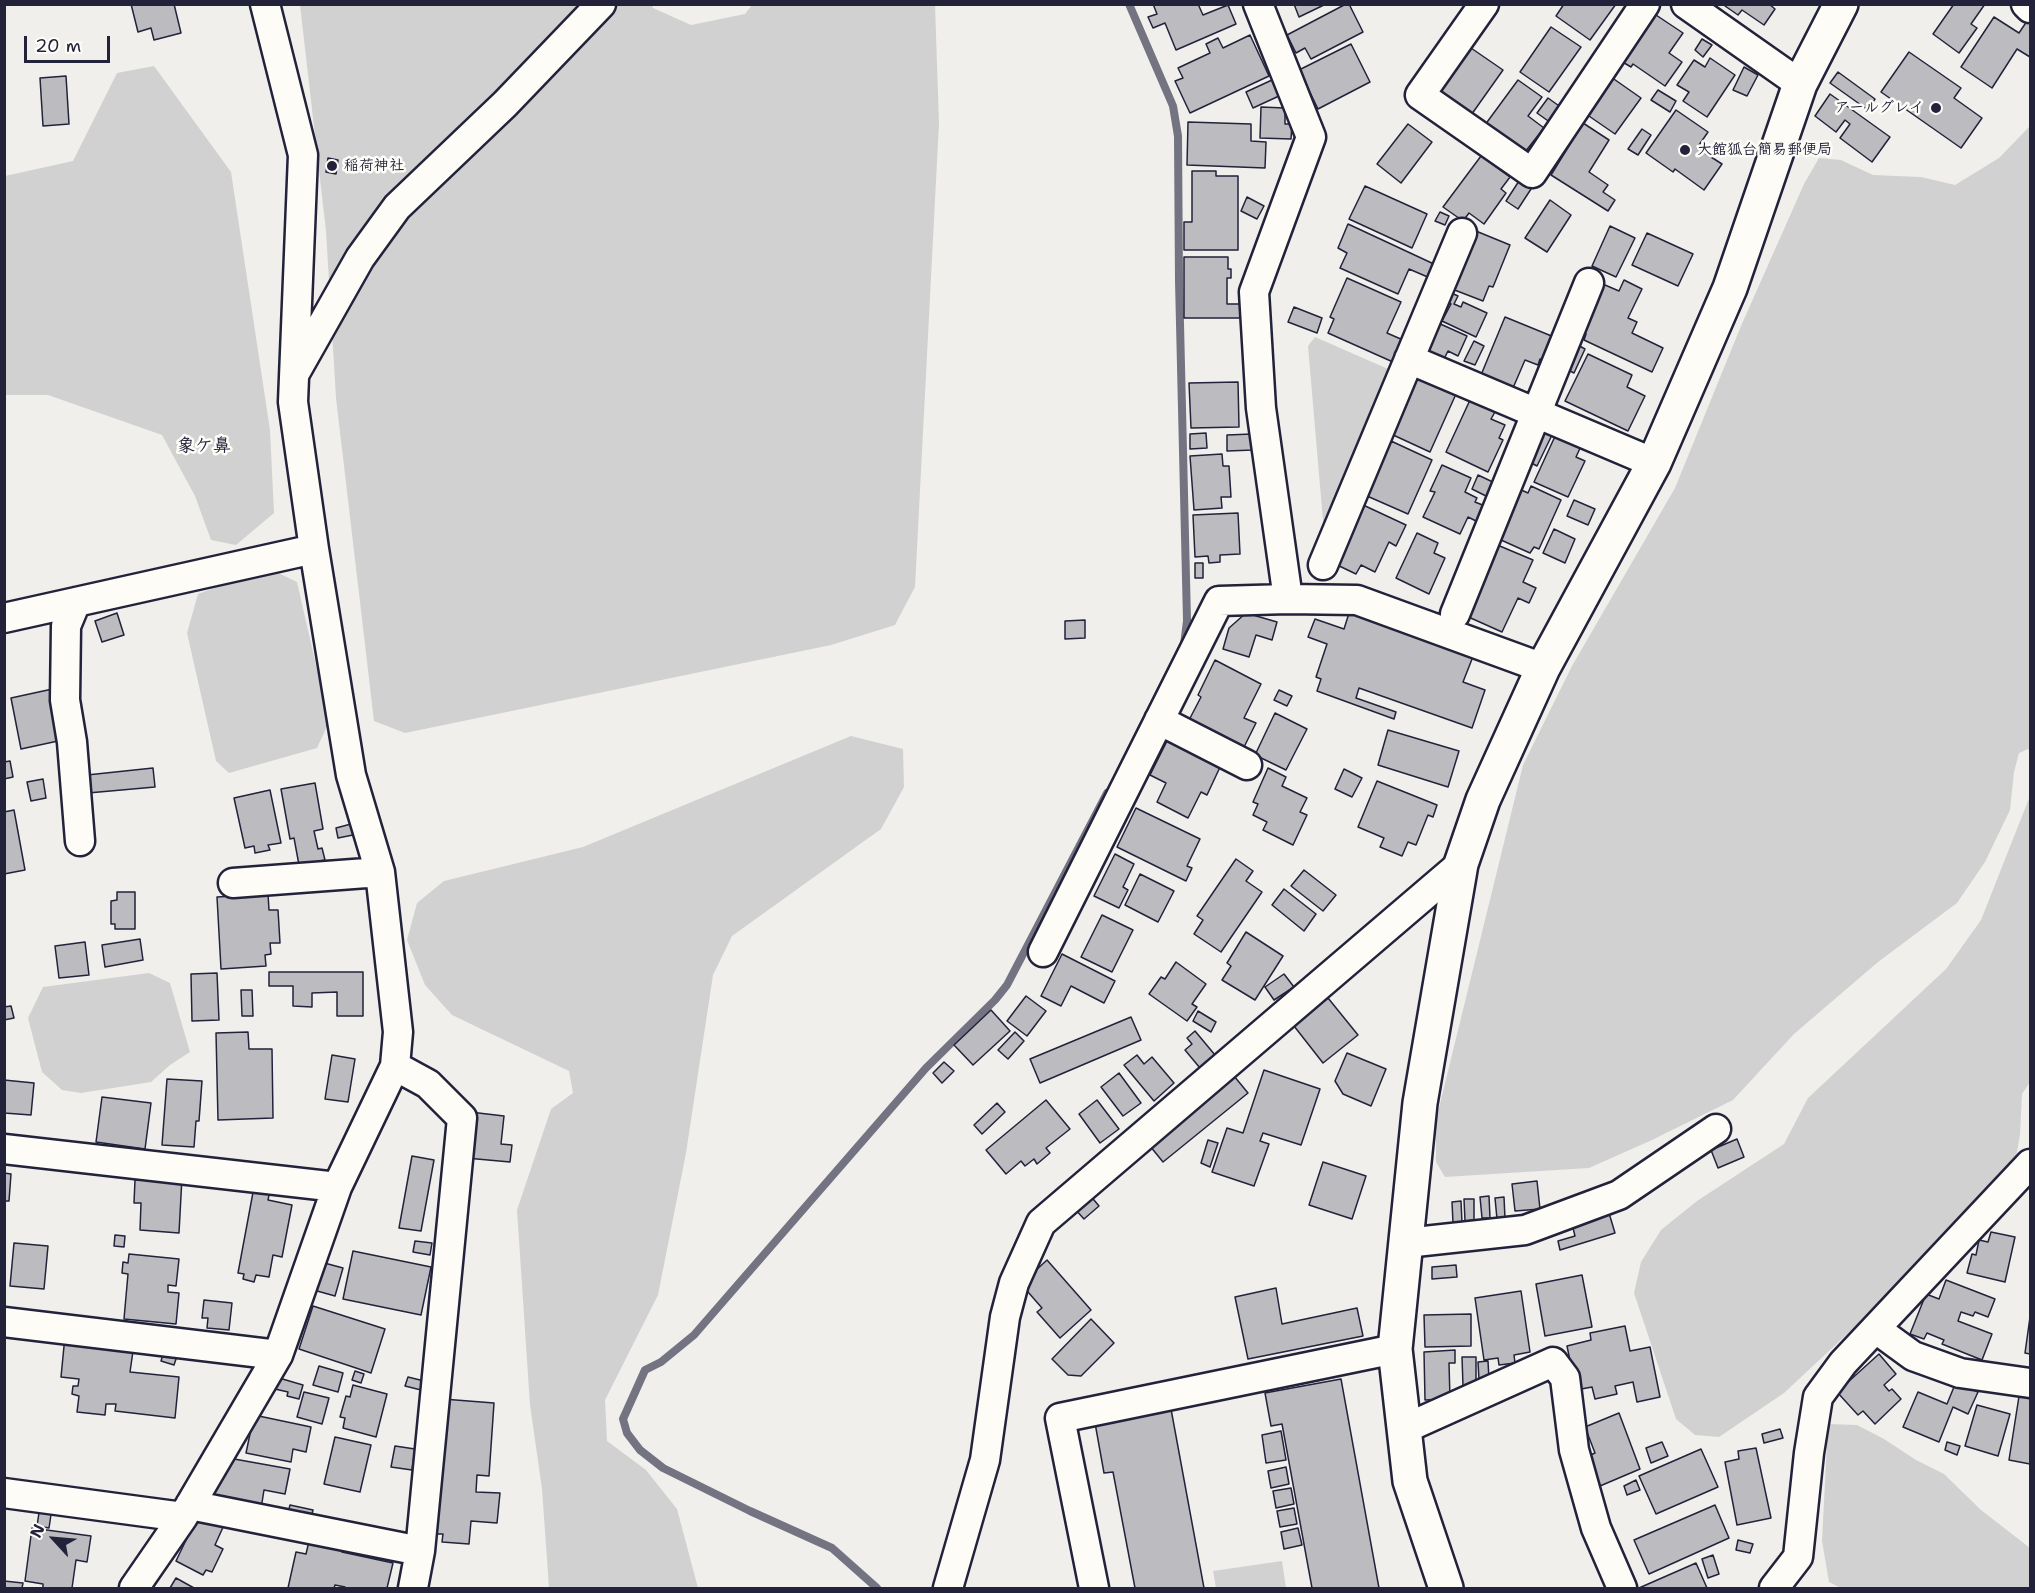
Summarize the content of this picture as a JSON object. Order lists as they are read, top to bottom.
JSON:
{
  "districts": ["象ケ鼻"],
  "places": ["アールグレイ", "大館狐台簡易郵便局", "稲荷神社"],
  "scale_bar": "20 m",
  "north": "top left"
}
